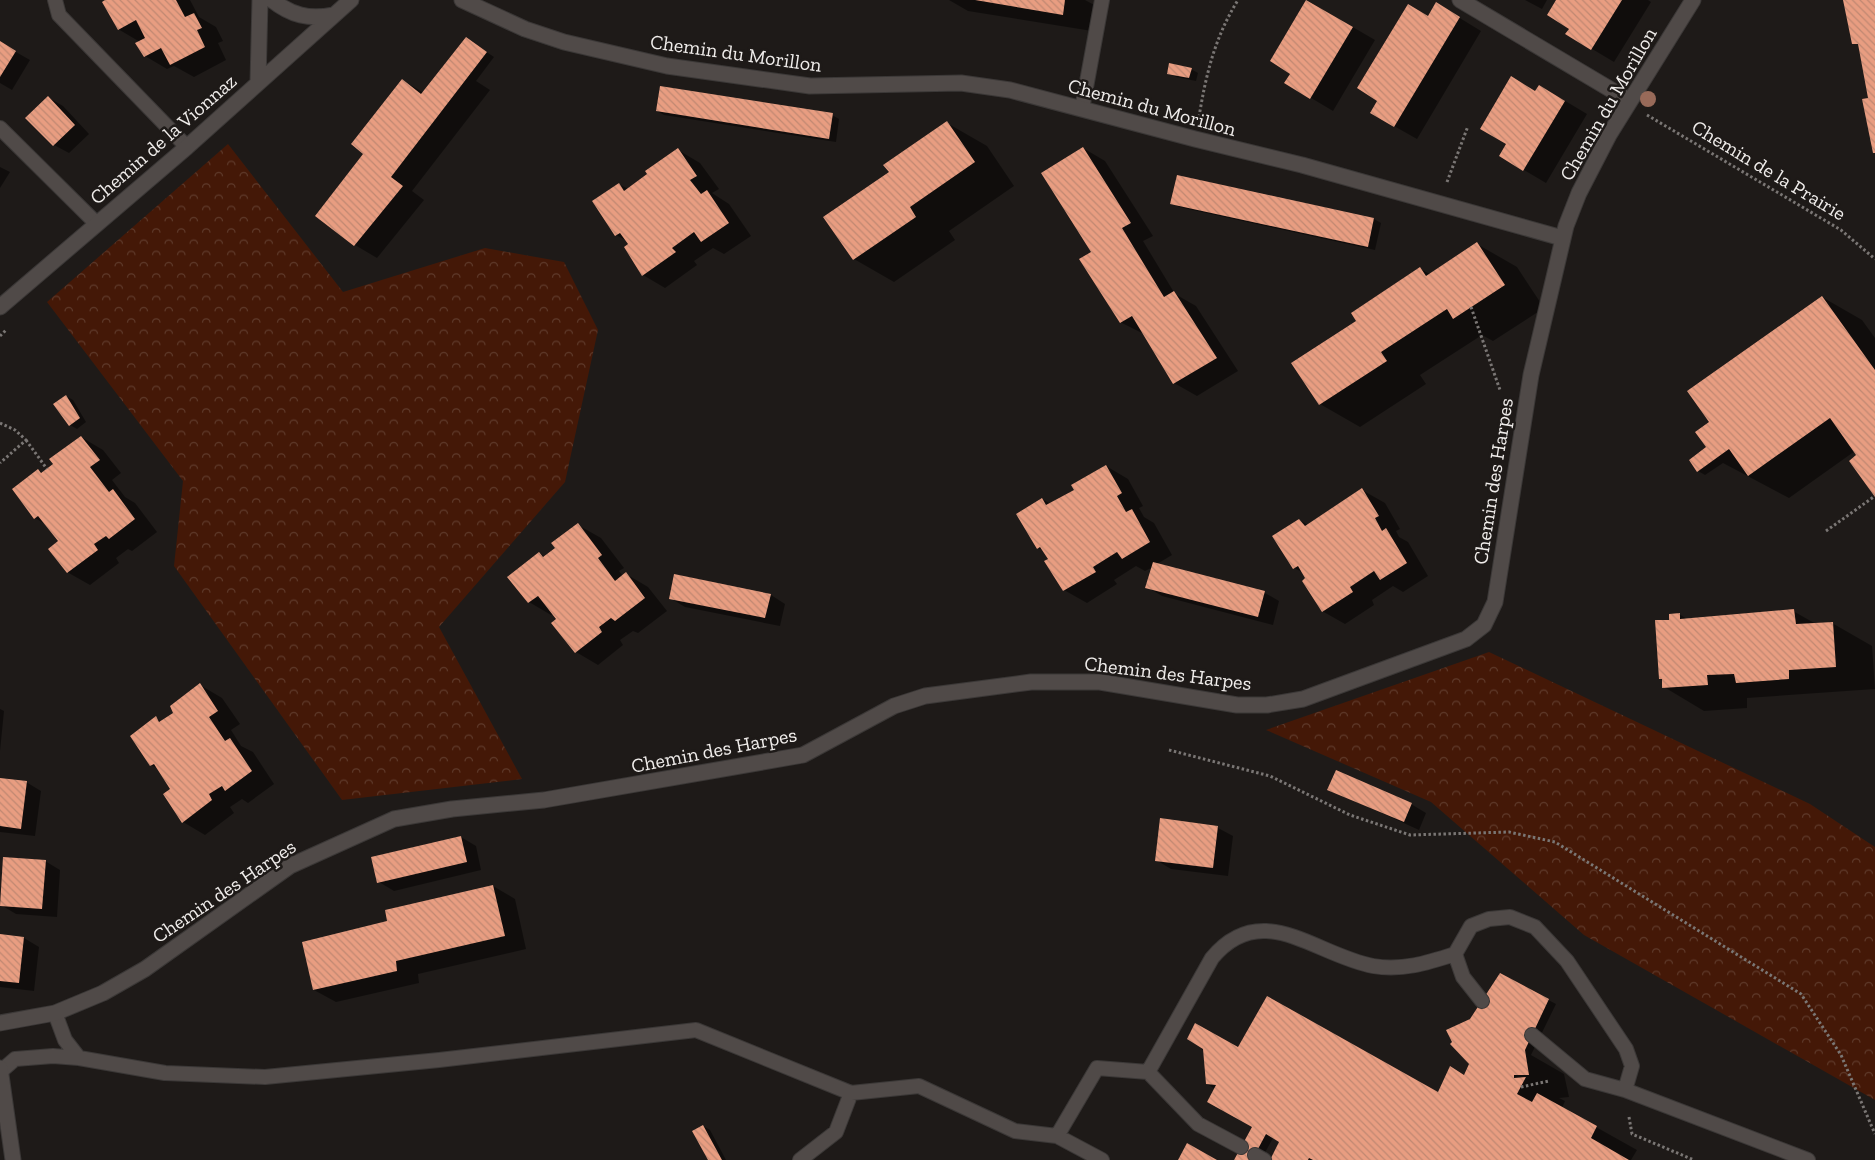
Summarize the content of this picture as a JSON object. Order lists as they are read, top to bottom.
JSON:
{
  "streets": {
    "street": ["Chemin du Morillon", "Chemin de la Vionnaz", "Chemin des Harpes"],
    "path": ["Chemin de la Prairie"]
  },
  "crossings": [
    ["Chemin du Morillon", "Chemin des Harpes"]
  ]
}
